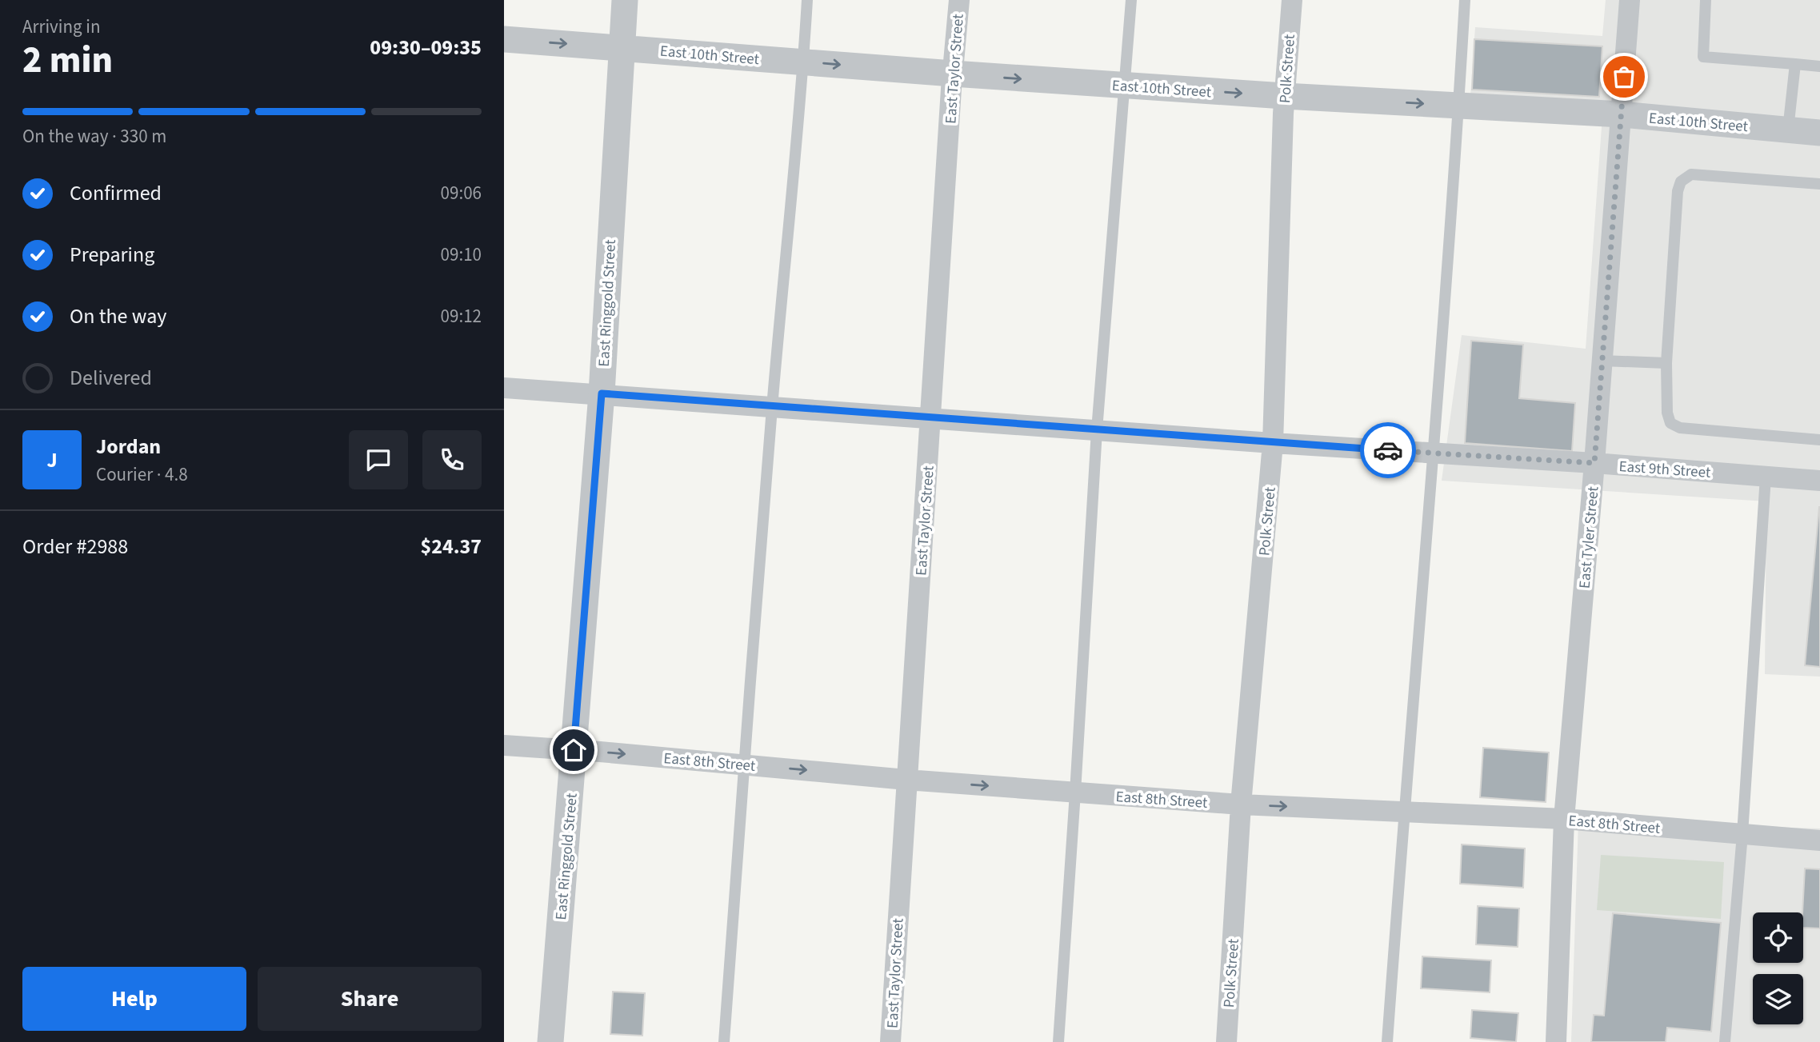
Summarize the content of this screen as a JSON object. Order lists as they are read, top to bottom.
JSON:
{
  "streets": {
    "street": [
      "East 10th Street",
      "East Taylor Street",
      "Polk Street",
      "East Ringgold Street",
      "East 9th Street",
      "East Tyler Street",
      "East 8th Street"
    ]
  },
  "crossings": [
    ["East 10th Street", "East Taylor Street"],
    ["East 10th Street", "Polk Street"],
    ["East 10th Street", "East Ringgold Street"],
    ["East 10th Street", "East Tyler Street"],
    ["East Taylor Street", "East 9th Street"],
    ["East Taylor Street", "East 8th Street"],
    ["Polk Street", "East 9th Street"],
    ["Polk Street", "East 8th Street"],
    ["East Ringgold Street", "East 9th Street"],
    ["East Ringgold Street", "East 8th Street"],
    ["East 9th Street", "East Tyler Street"],
    ["East Tyler Street", "East 8th Street"]
  ],
  "one_way": ["East 10th Street", "East 8th Street"],
  "page": {
    "heading": ["2 min", "Arriving in", "09:30–09:35"],
    "panel": [
      "Jordan",
      "Courier · 4.8",
      "Order #2988",
      "$24.37"
    ],
    "bar": "On the way · 330 m",
    "list": [
      ["Confirmed", "09:06"],
      ["Preparing", "09:10"],
      ["On the way", "09:12"],
      "Delivered"
    ],
    "round": "J",
    "buttons": ["Help", "Share"]
  }
}
